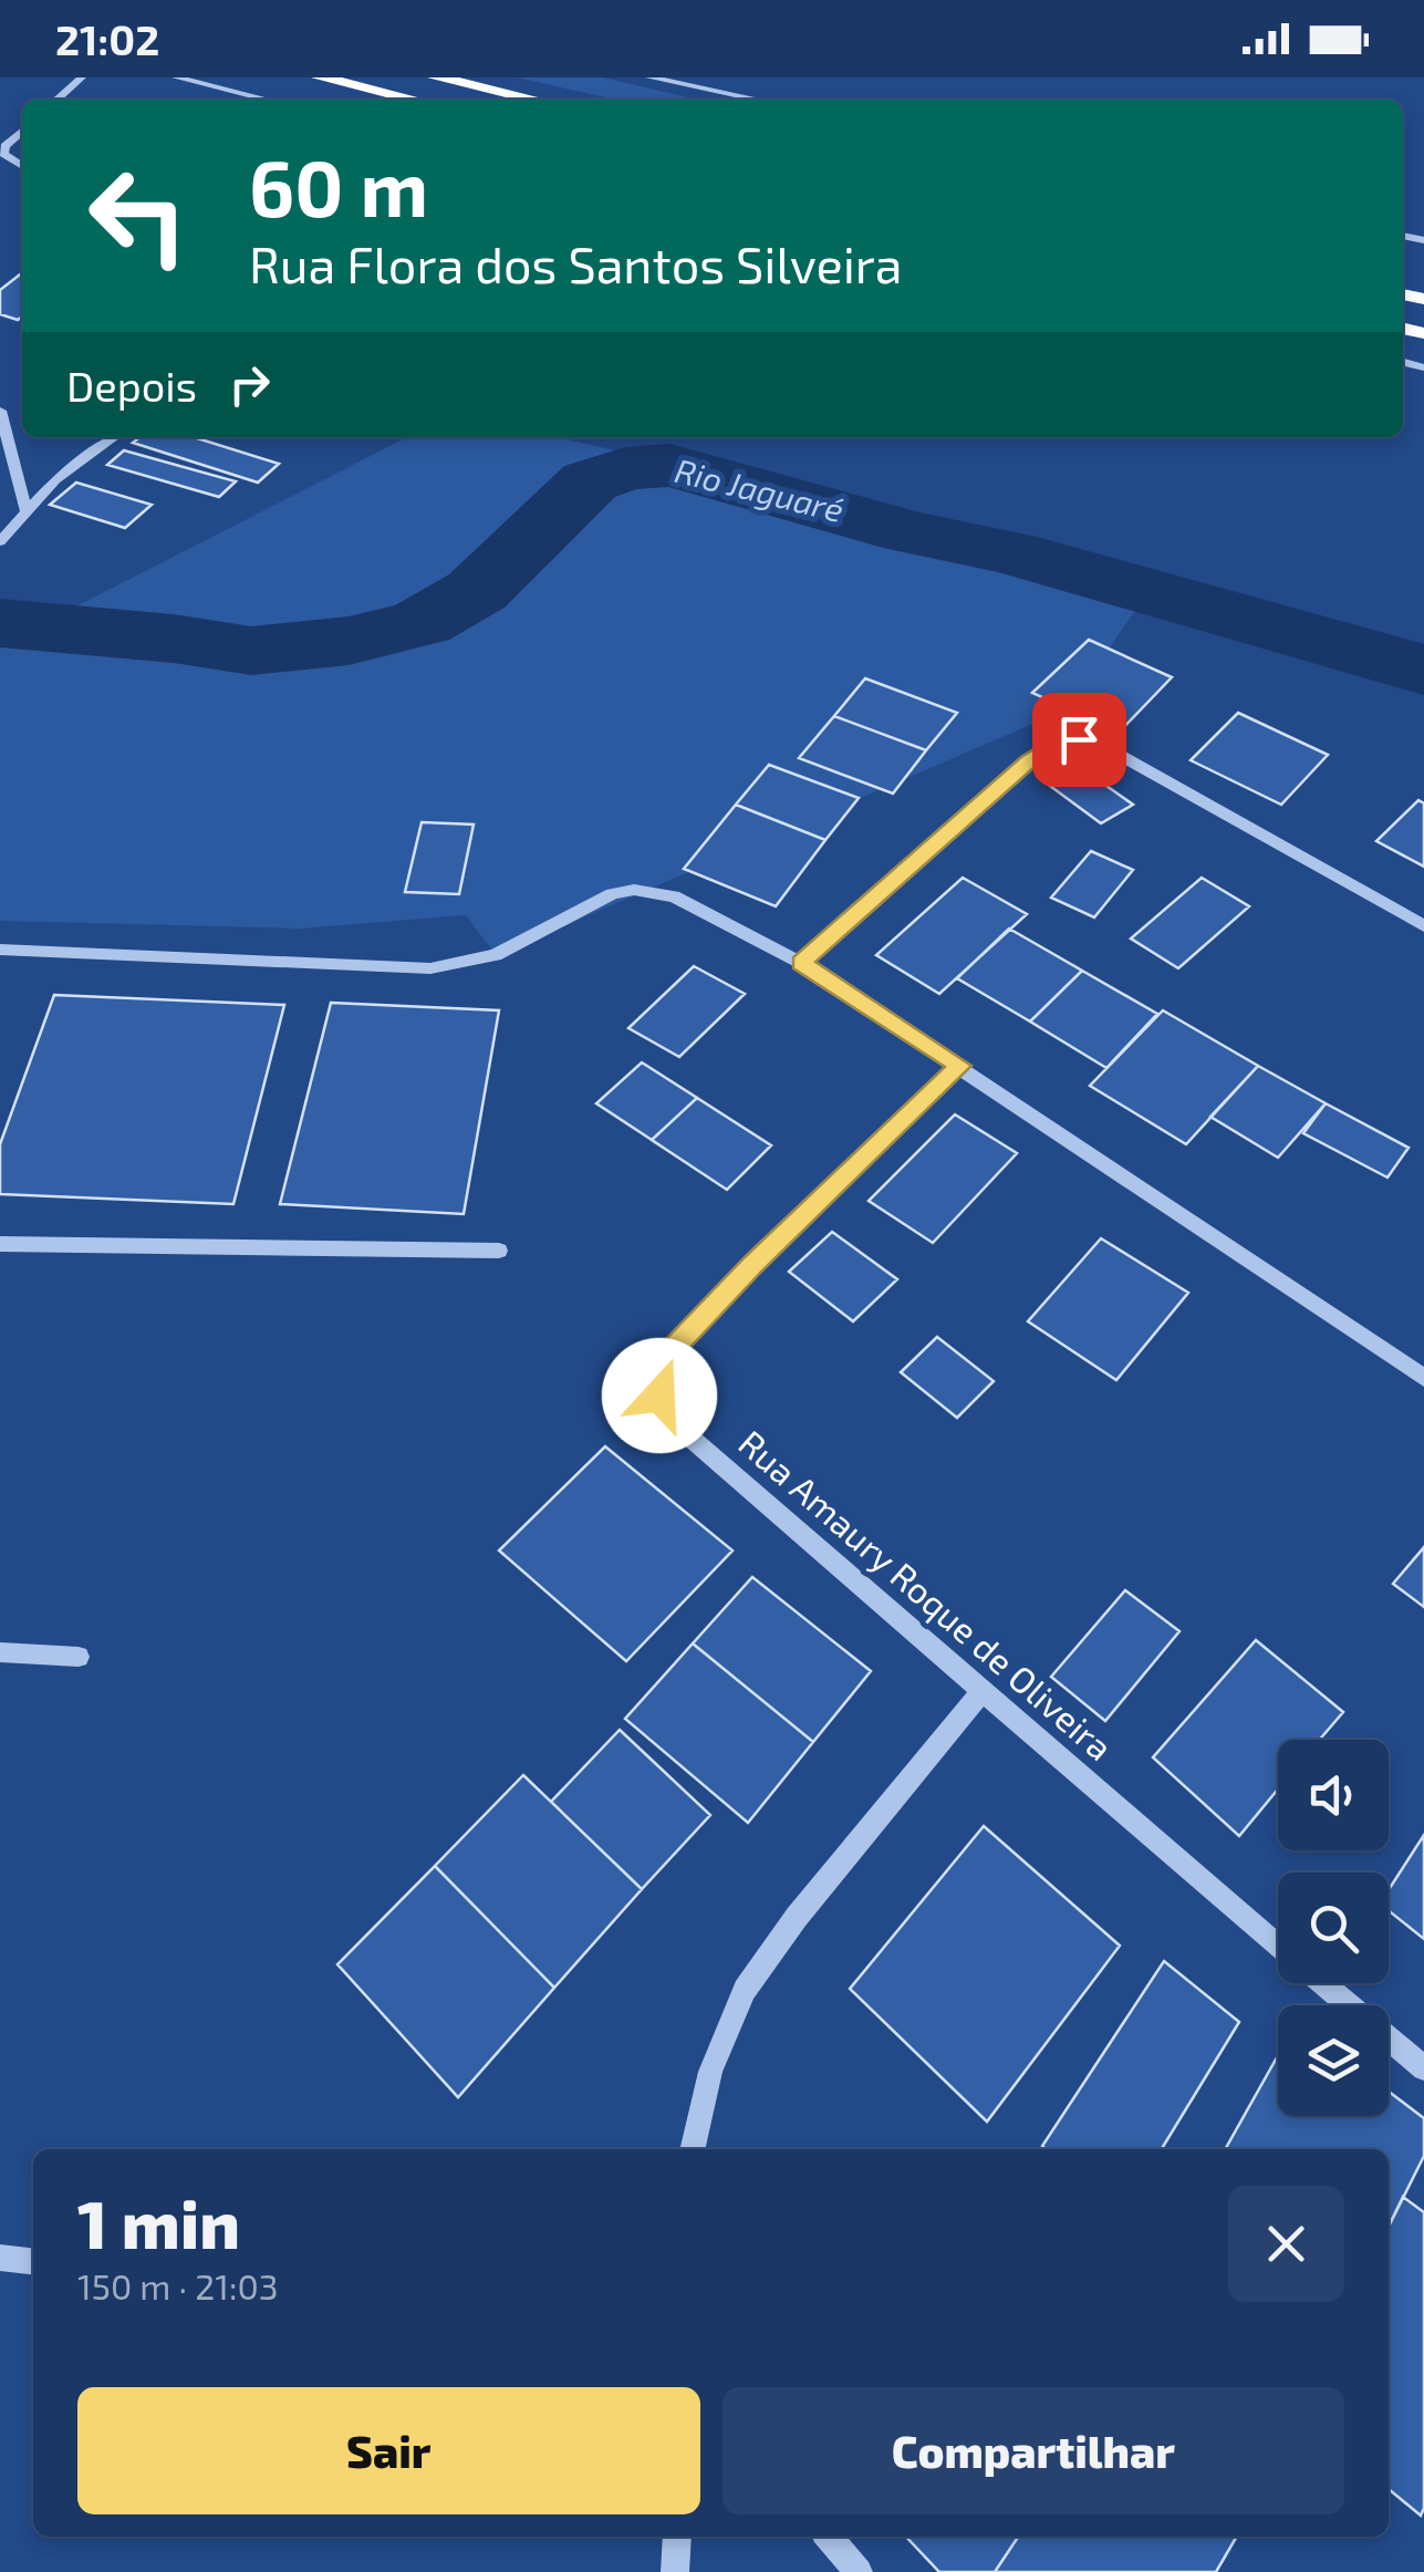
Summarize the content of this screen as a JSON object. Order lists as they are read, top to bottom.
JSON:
{
  "streets": {
    "street": ["Rua Amaury Roque de Oliveira"]
  },
  "water": ["Rio Jaguaré"],
  "page": {
    "status": "21:02",
    "turn": ["60 m", "Rua Flora dos Santos Silveira"],
    "then": "Depois",
    "heading": ["1 min", "150 m · 21:03"],
    "buttons": ["Sair", "Compartilhar"]
  }
}
